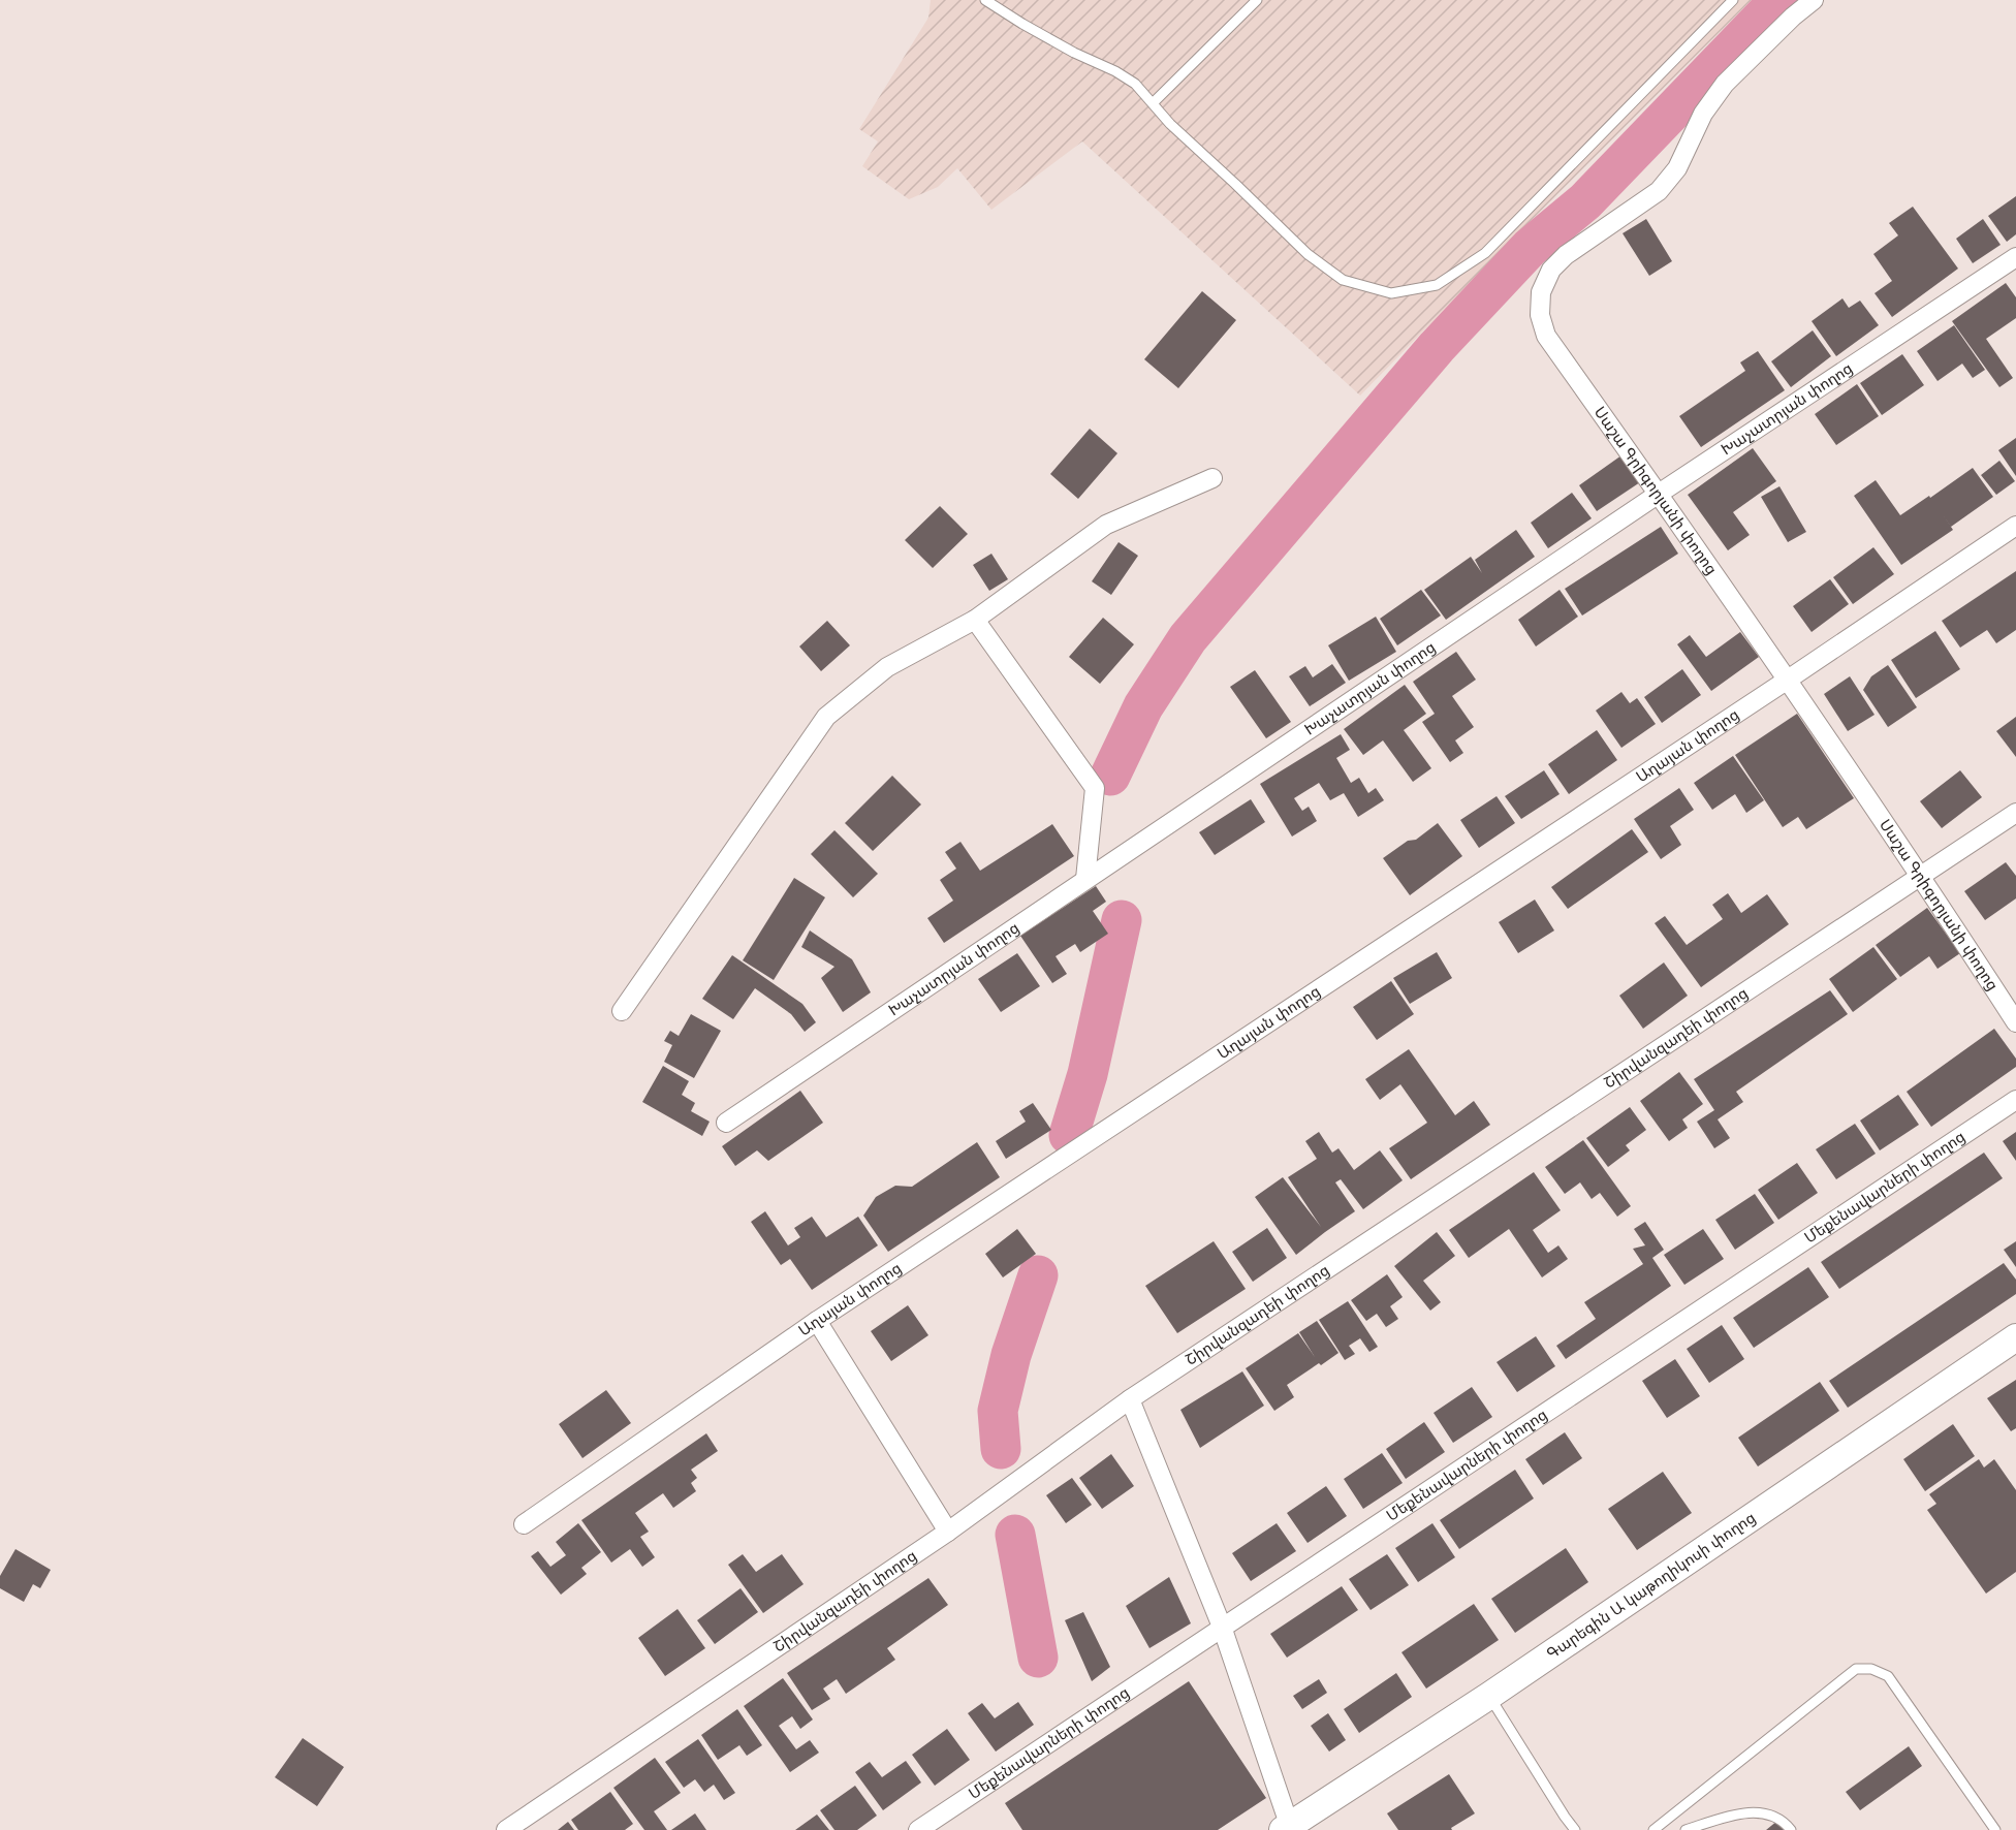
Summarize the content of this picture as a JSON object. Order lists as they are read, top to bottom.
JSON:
{
  "streets": {
    "street": [
      "Խաչատրյան փողոց",
      "Սաշա Գրիգորյանի փողոց",
      "Աղայան փողոց",
      "Շիրվանզադեի փողոց",
      "Մեքենավարների փողոց",
      "Գարեգին Ա կաթողիկոսի փողոց"
    ]
  },
  "crossings": [
    ["Խաչատրյան փողոց", "Սաշա Գրիգորյանի փողոց"],
    ["Սաշա Գրիգորյանի փողոց", "Աղայան փողոց"],
    ["Սաշա Գրիգորյանի փողոց", "Շիրվանզադեի փողոց"]
  ]
}
